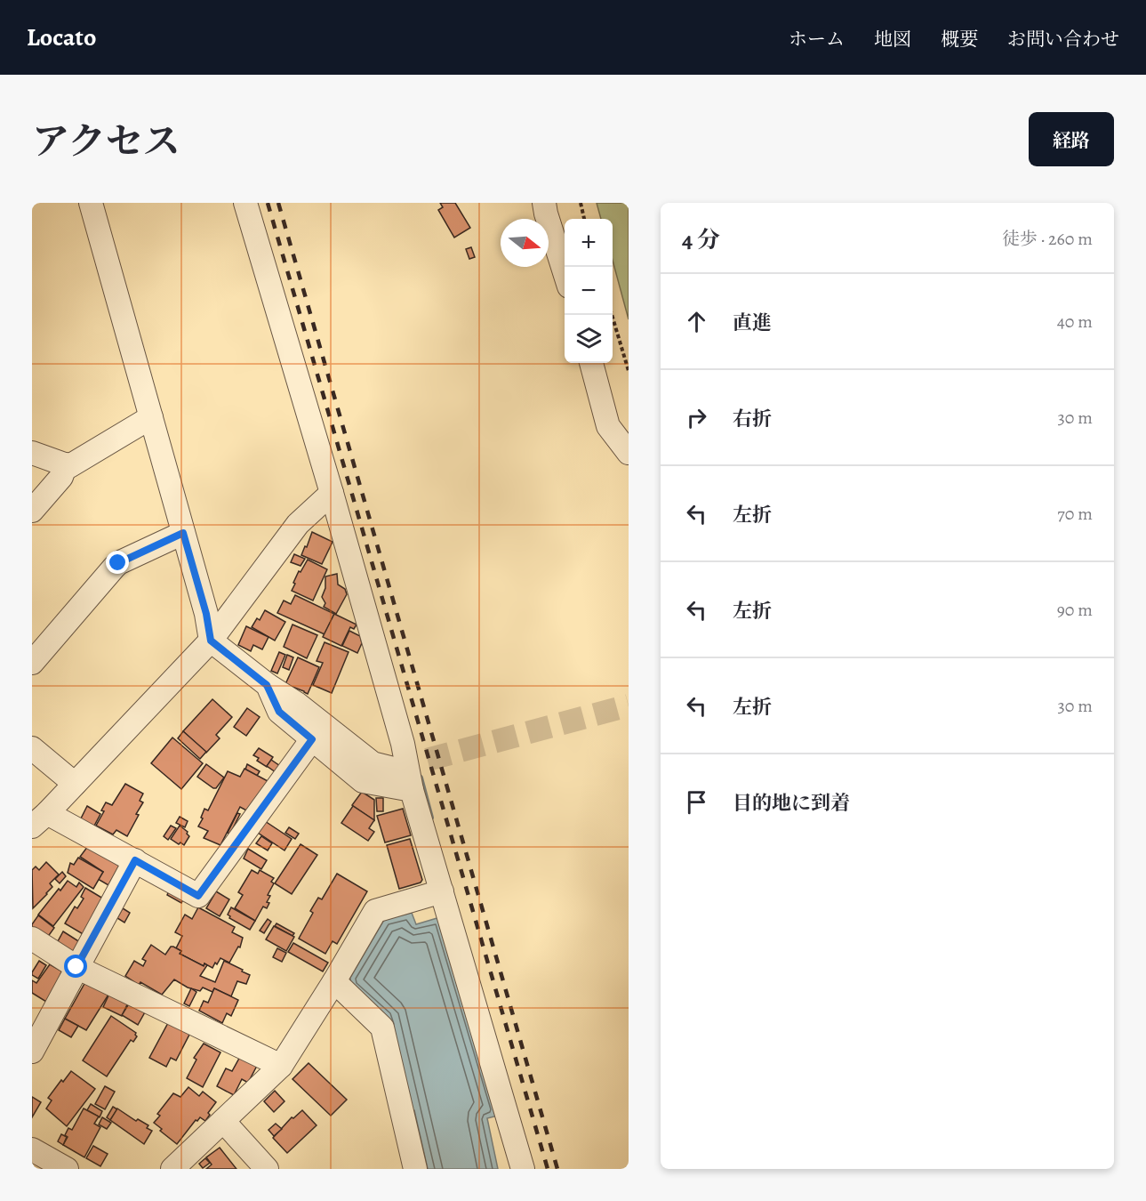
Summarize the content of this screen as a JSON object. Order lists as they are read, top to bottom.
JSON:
{
  "north": "right",
  "page": {
    "header": "Locato",
    "nav": [
      "ホーム",
      "地図",
      "概要",
      "お問い合わせ"
    ],
    "title": "アクセス",
    "buttons": "経路",
    "heading": ["4 分", "徒歩 · 260 m"],
    "map_buttons": ["+", "−"],
    "list": [
      ["直進", "40 m"],
      ["右折", "30 m"],
      ["左折", "70 m"],
      ["左折", "90 m"],
      ["左折", "30 m"],
      "目的地に到着"
    ]
  }
}
